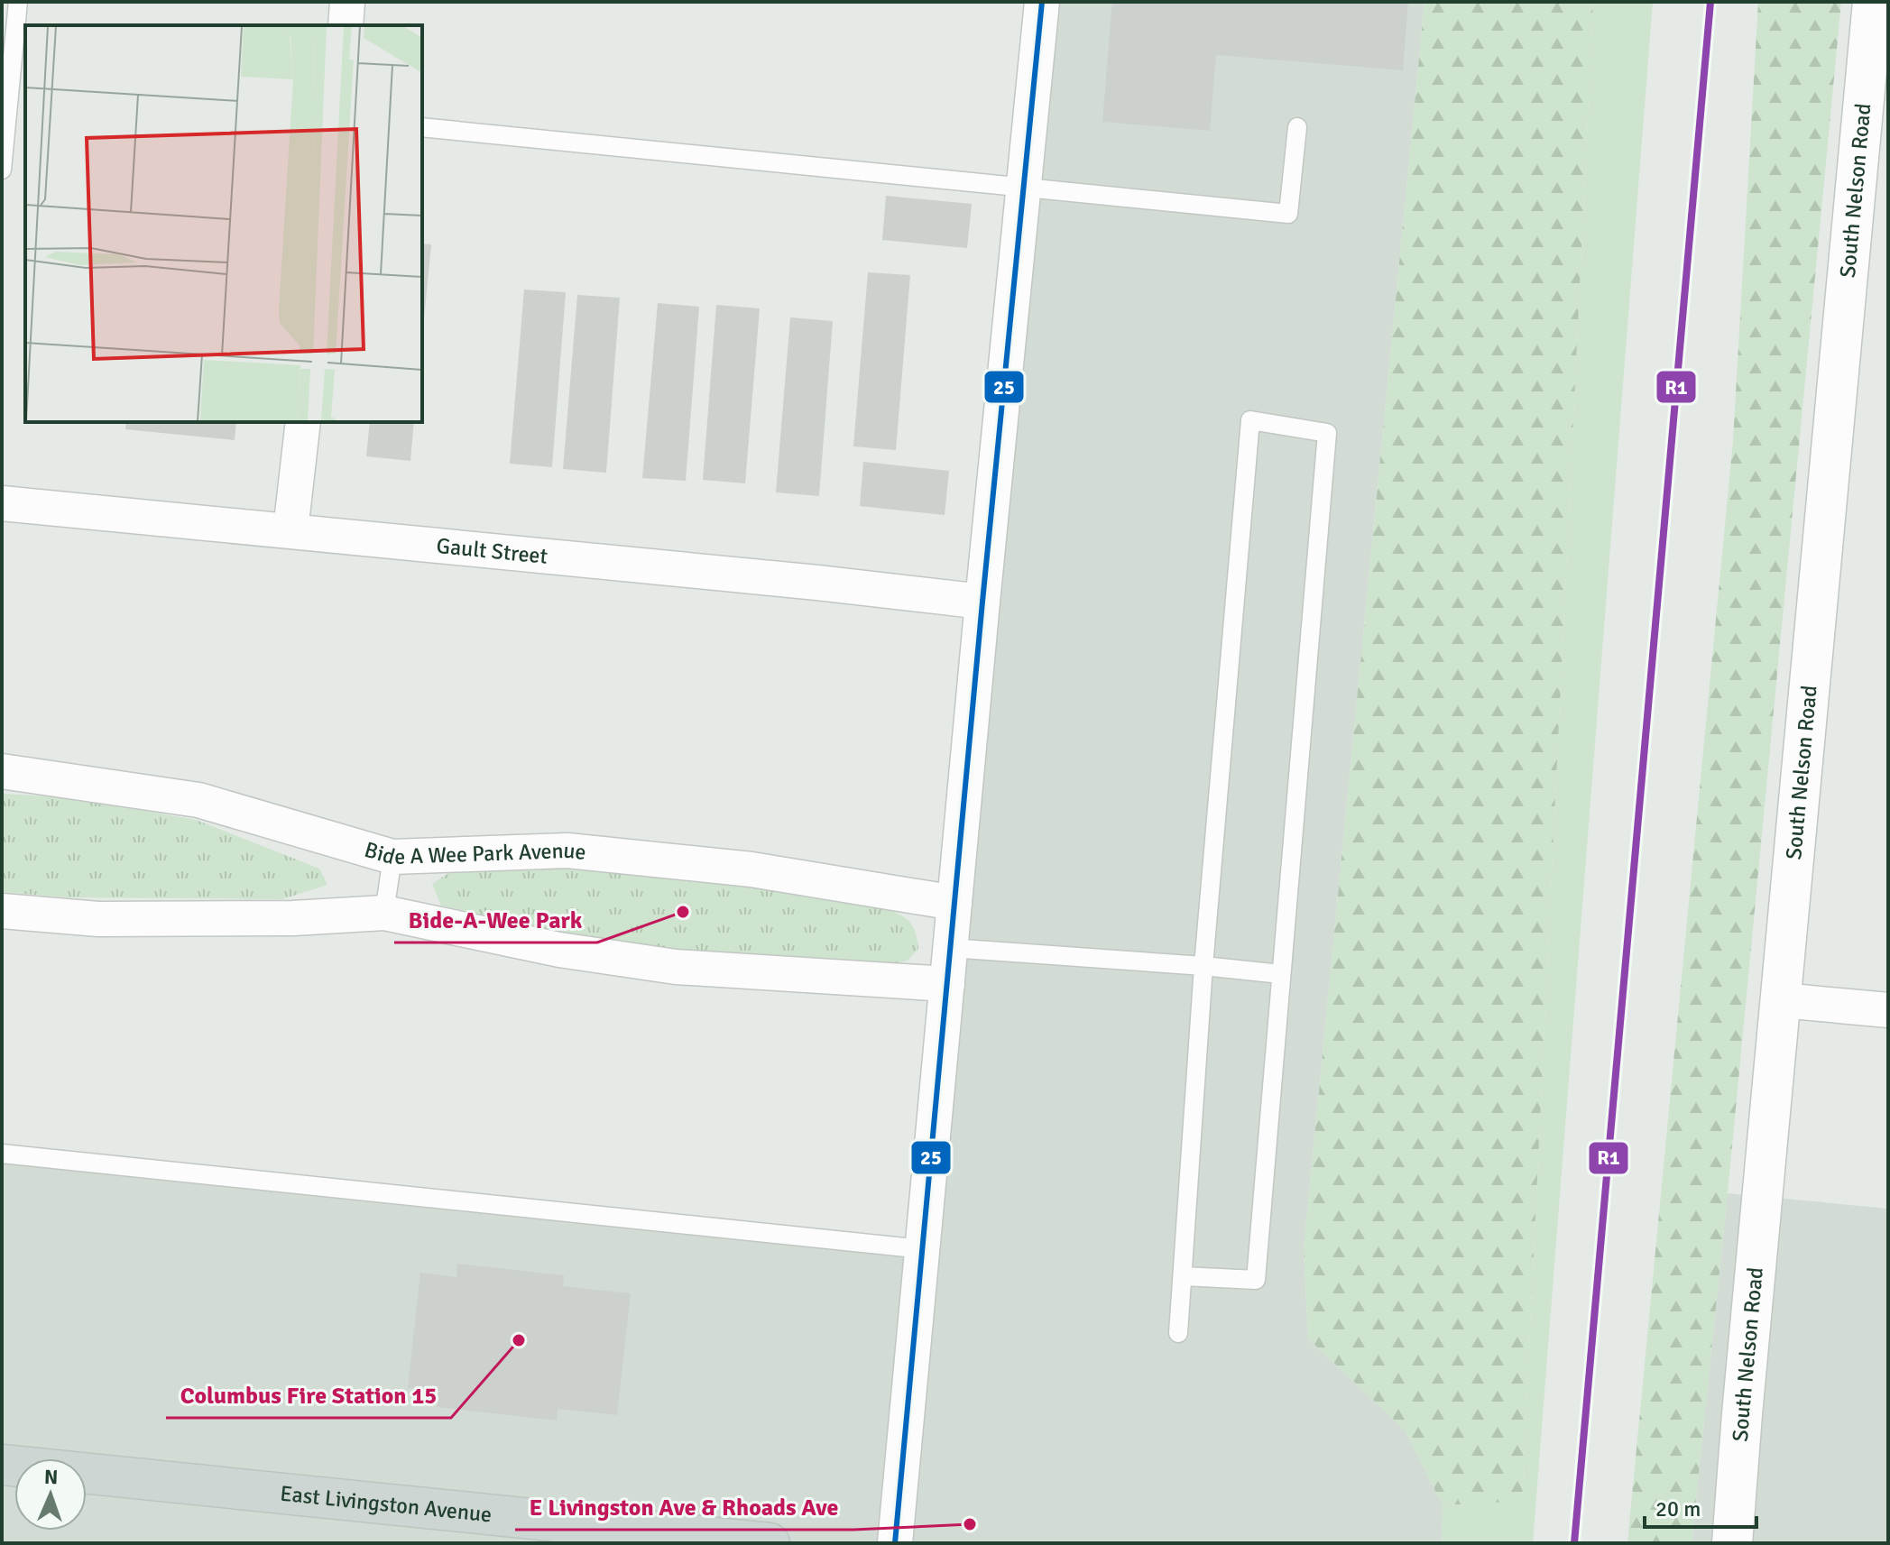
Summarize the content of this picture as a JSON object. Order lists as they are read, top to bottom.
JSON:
{
  "streets": {
    "main road": ["East Livingston Avenue"],
    "street": ["South Nelson Road", "Gault Street", "Bide A Wee Park Avenue"]
  },
  "places": ["Bide-A-Wee Park", "Columbus Fire Station 15", "E Livingston Ave & Rhoads Ave"],
  "lines": ["transit line R1", "transit line 25"],
  "scale_bar": "20 m",
  "north": "top"
}
